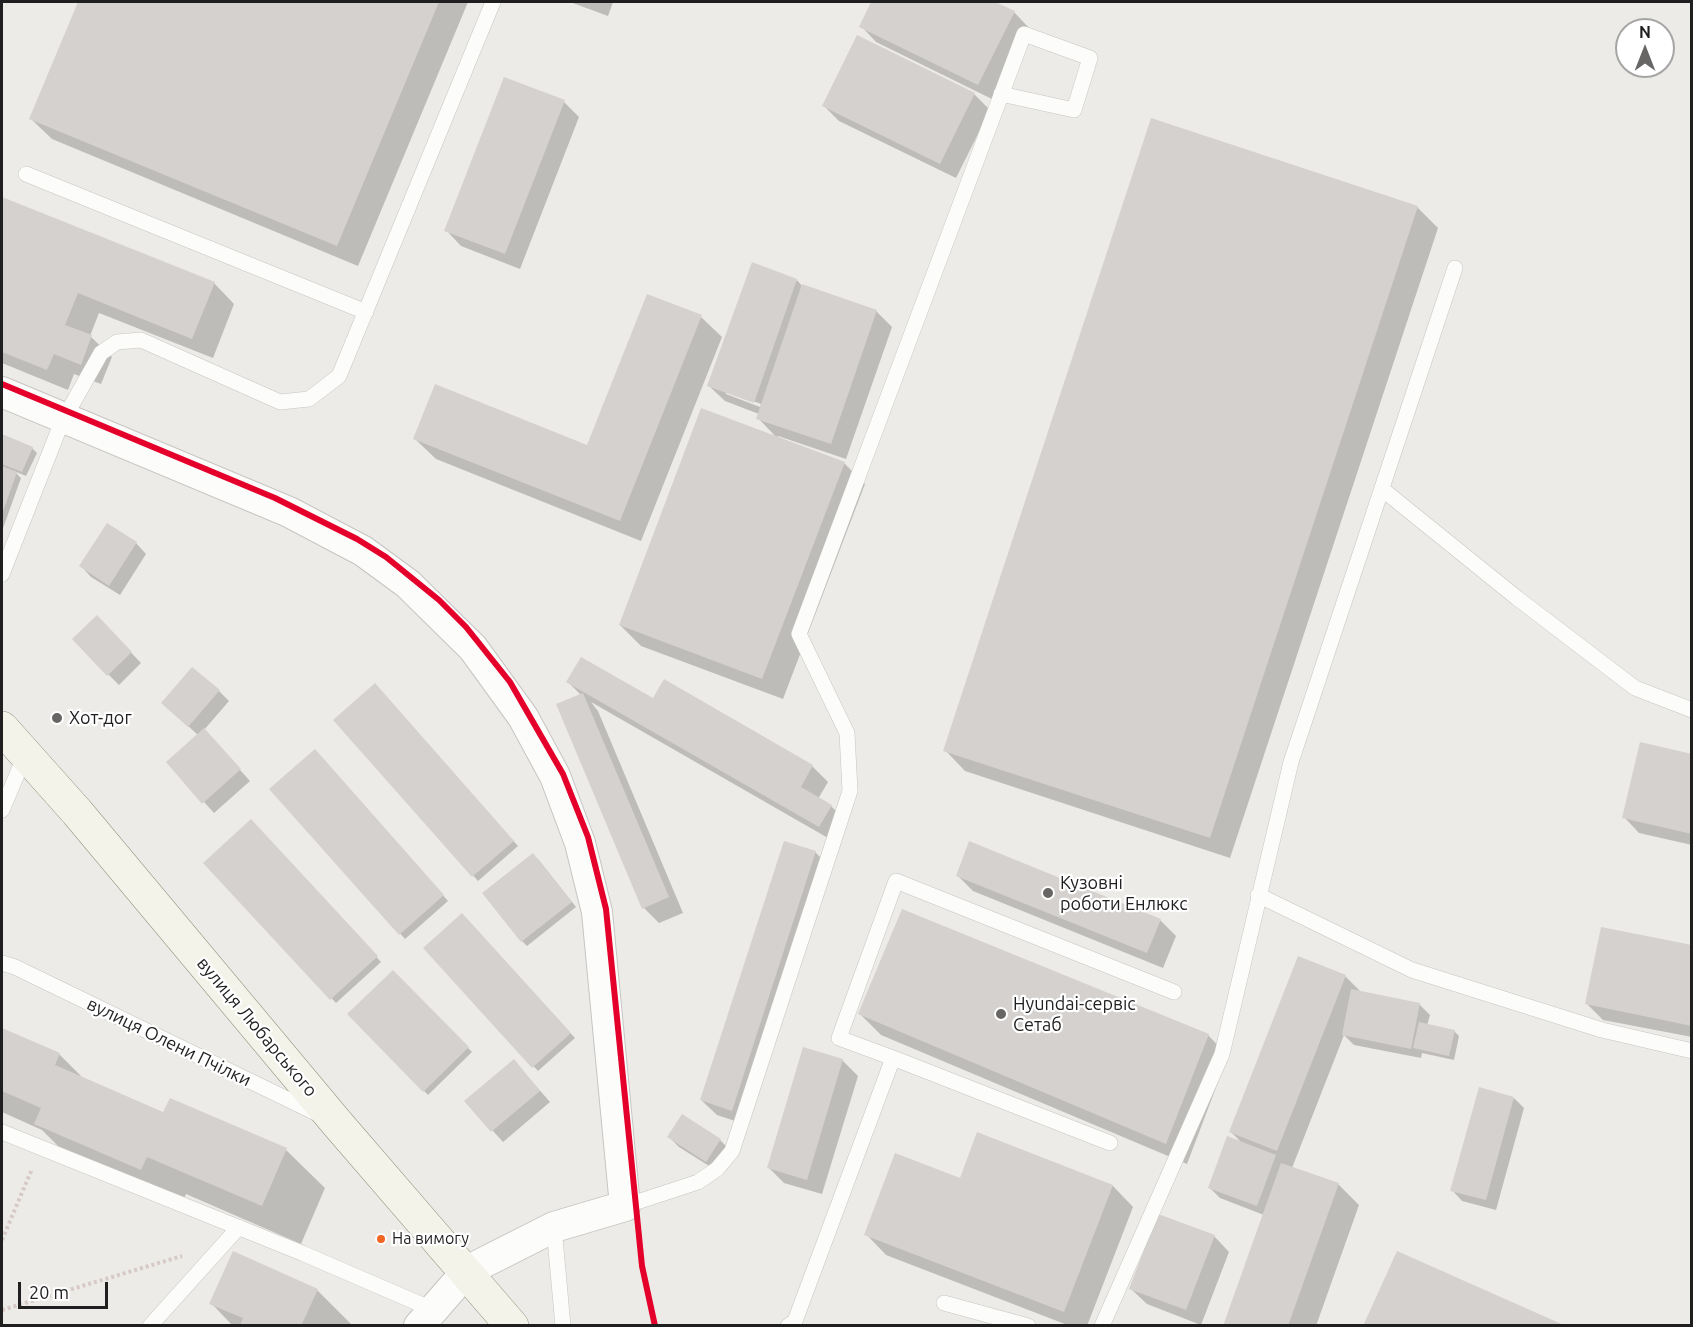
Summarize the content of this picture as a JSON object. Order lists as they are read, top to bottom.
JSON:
{
  "streets": {
    "main road": ["вулиця Любарського"],
    "lane": ["вулиця Олени Пчілки"]
  },
  "crossings": [
    ["вулиця Любарського", "вулиця Олени Пчілки"]
  ],
  "places": [
    "Хот-дог",
    "Кузовні роботи Енлюкс",
    "Hyundai-сервіс Сетаб",
    "На вимогу"
  ],
  "scale_bar": "20 m",
  "north": "top"
}
